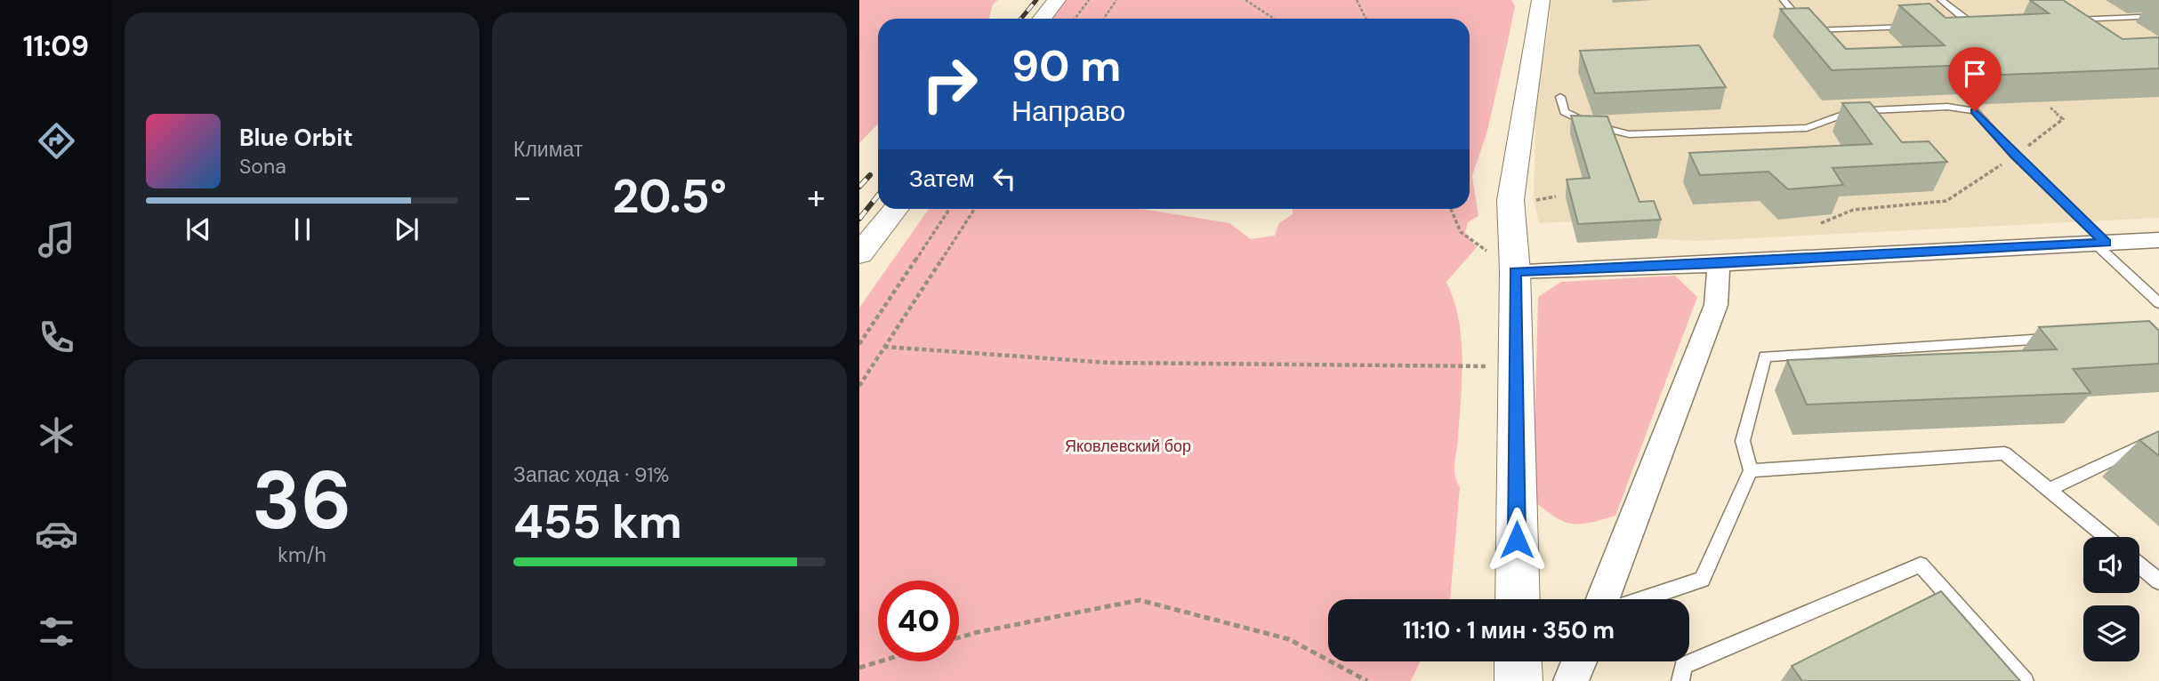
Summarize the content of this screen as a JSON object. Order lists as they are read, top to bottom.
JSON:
{
  "parks": ["Яковлевский бор"],
  "page": {
    "tabs": "11:09",
    "tile": [
      "Климат",
      ["36", "km/h"],
      ["Запас хода · 91%", "455 km"]
    ],
    "turn": ["90 m", "Направо"],
    "song": ["Blue Orbit", "Sona"],
    "then": "Затем",
    "heat": ["−", "20.5°", "+"],
    "limit": "40",
    "trip": "11:10 · 1 мин · 350 m"
  }
}
